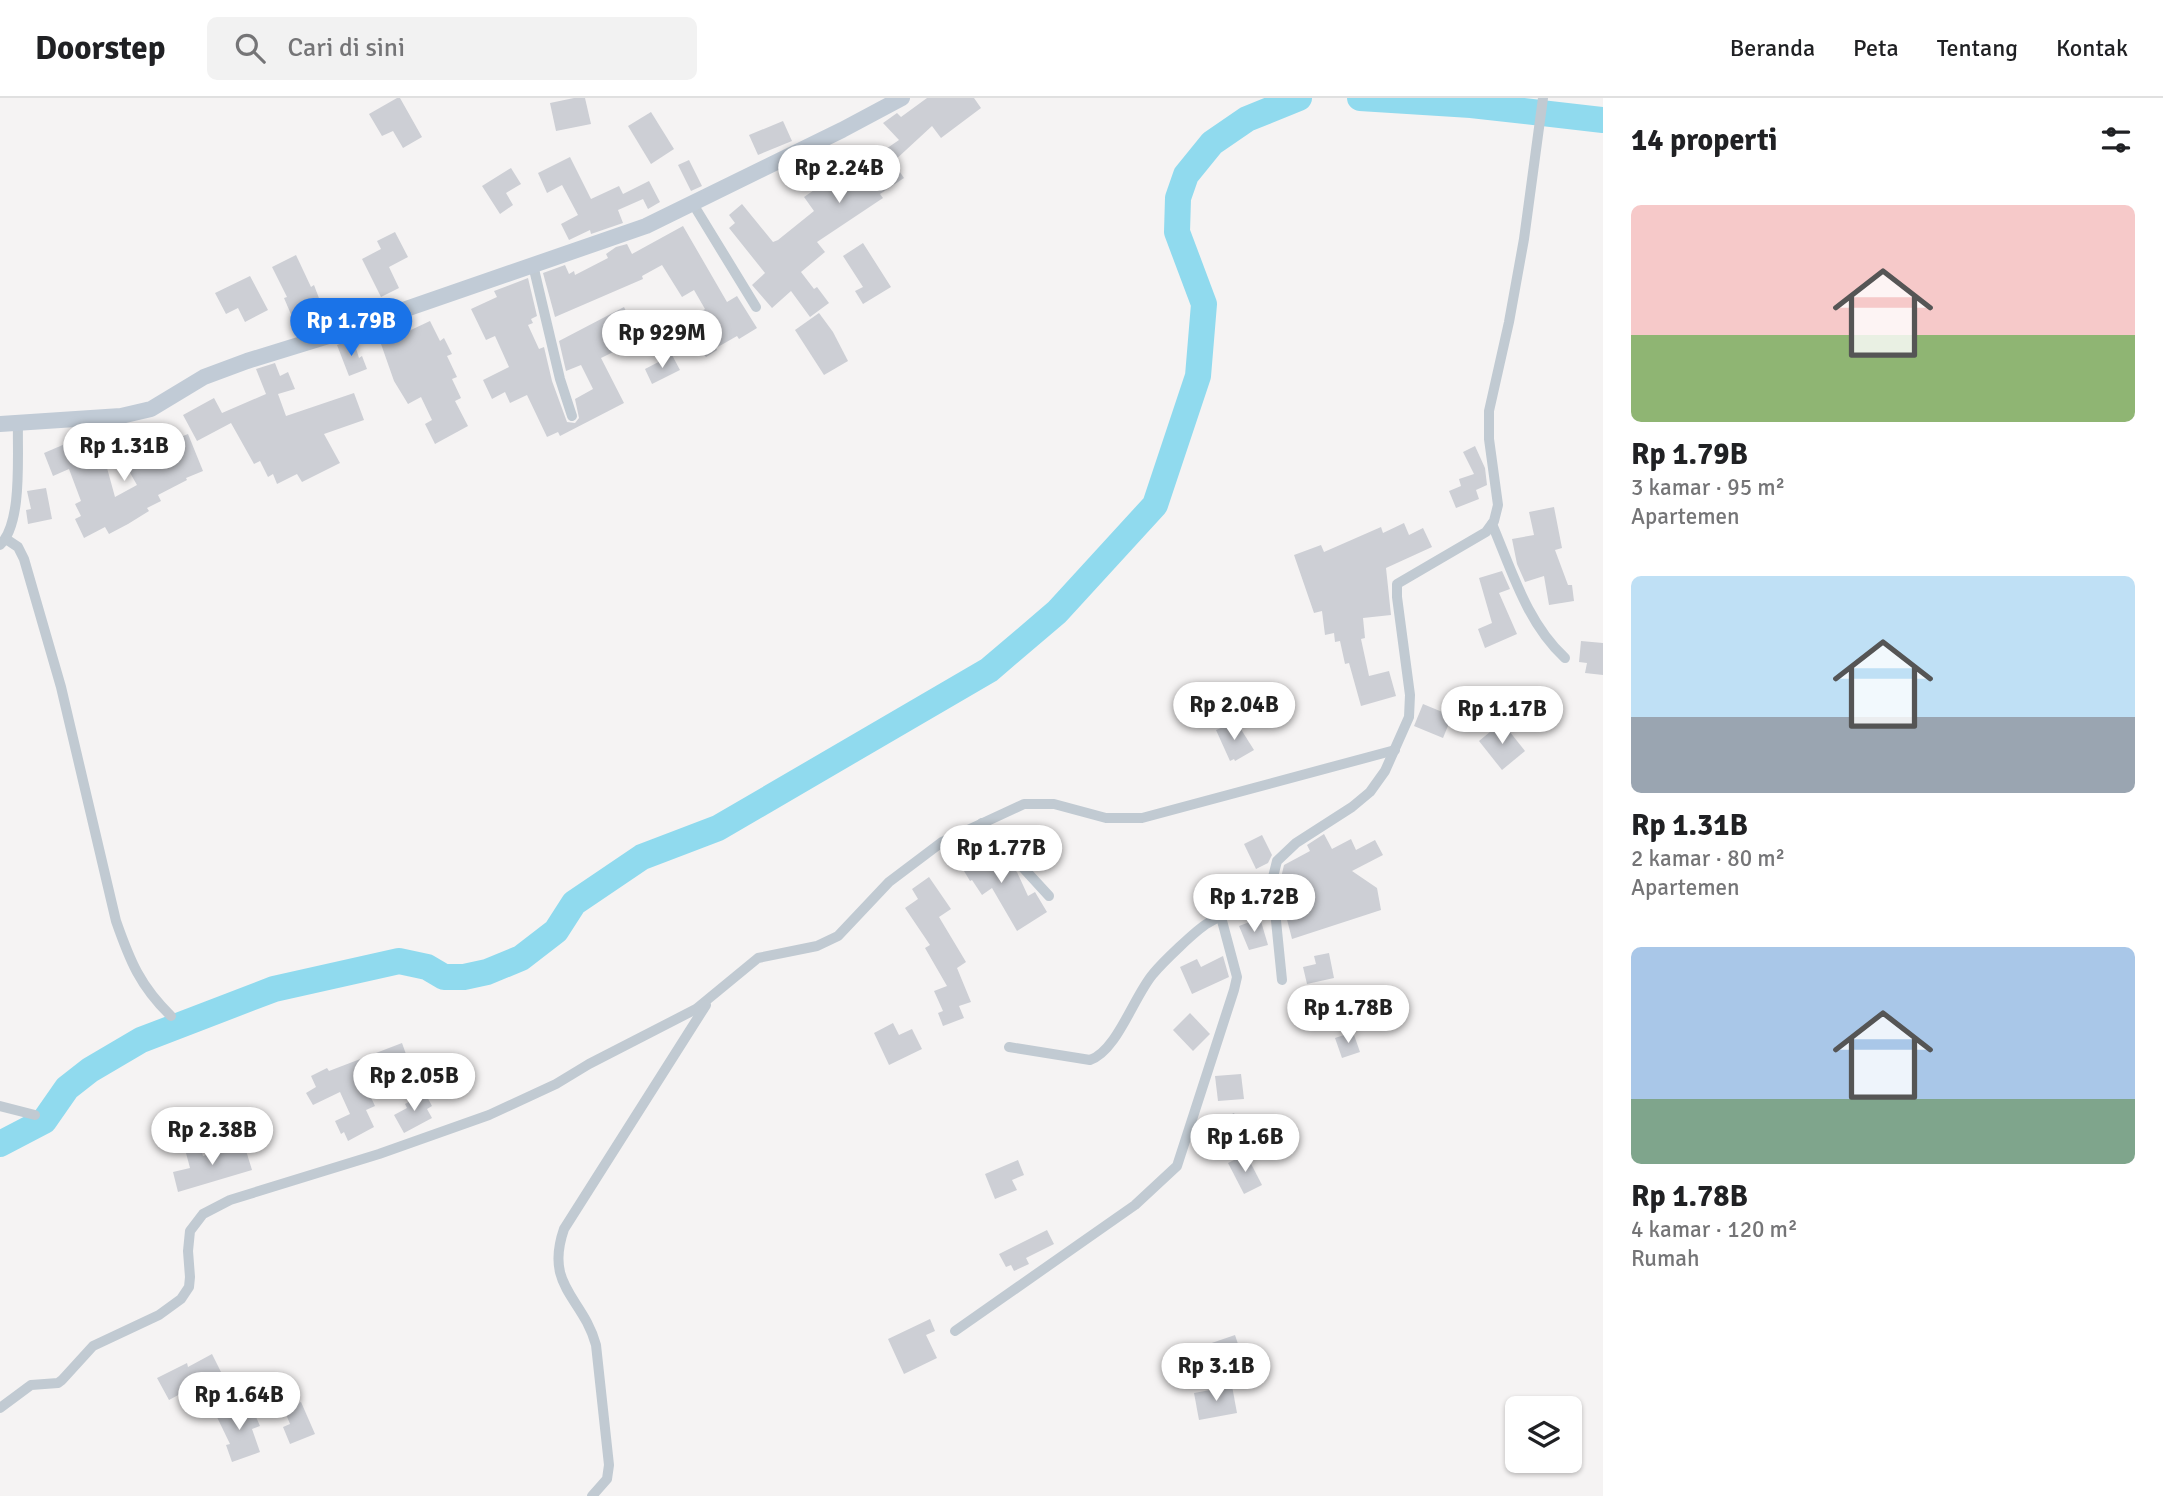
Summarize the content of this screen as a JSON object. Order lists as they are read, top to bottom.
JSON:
{
  "page": {
    "header": "Doorstep",
    "search": "Cari di sini",
    "nav": [
      "Beranda",
      "Peta",
      "Tentang",
      "Kontak"
    ],
    "heading": "14 properti",
    "price": [
      "Rp 2.24B",
      "Rp 1.79B",
      "Rp 929M",
      "Rp 1.31B",
      "Rp 2.04B",
      "Rp 1.17B",
      "Rp 1.77B",
      "Rp 1.72B",
      "Rp 1.78B",
      "Rp 2.05B",
      "Rp 2.38B",
      "Rp 1.6B",
      "Rp 3.1B",
      "Rp 1.64B"
    ],
    "list": [
      {
        "name": "Rp 1.79B",
        "note": "3 kamar · 95 m² · Apartemen"
      },
      {
        "name": "Rp 1.31B",
        "note": "2 kamar · 80 m² · Apartemen"
      },
      {
        "name": "Rp 1.78B",
        "note": "4 kamar · 120 m² · Rumah"
      }
    ]
  }
}
